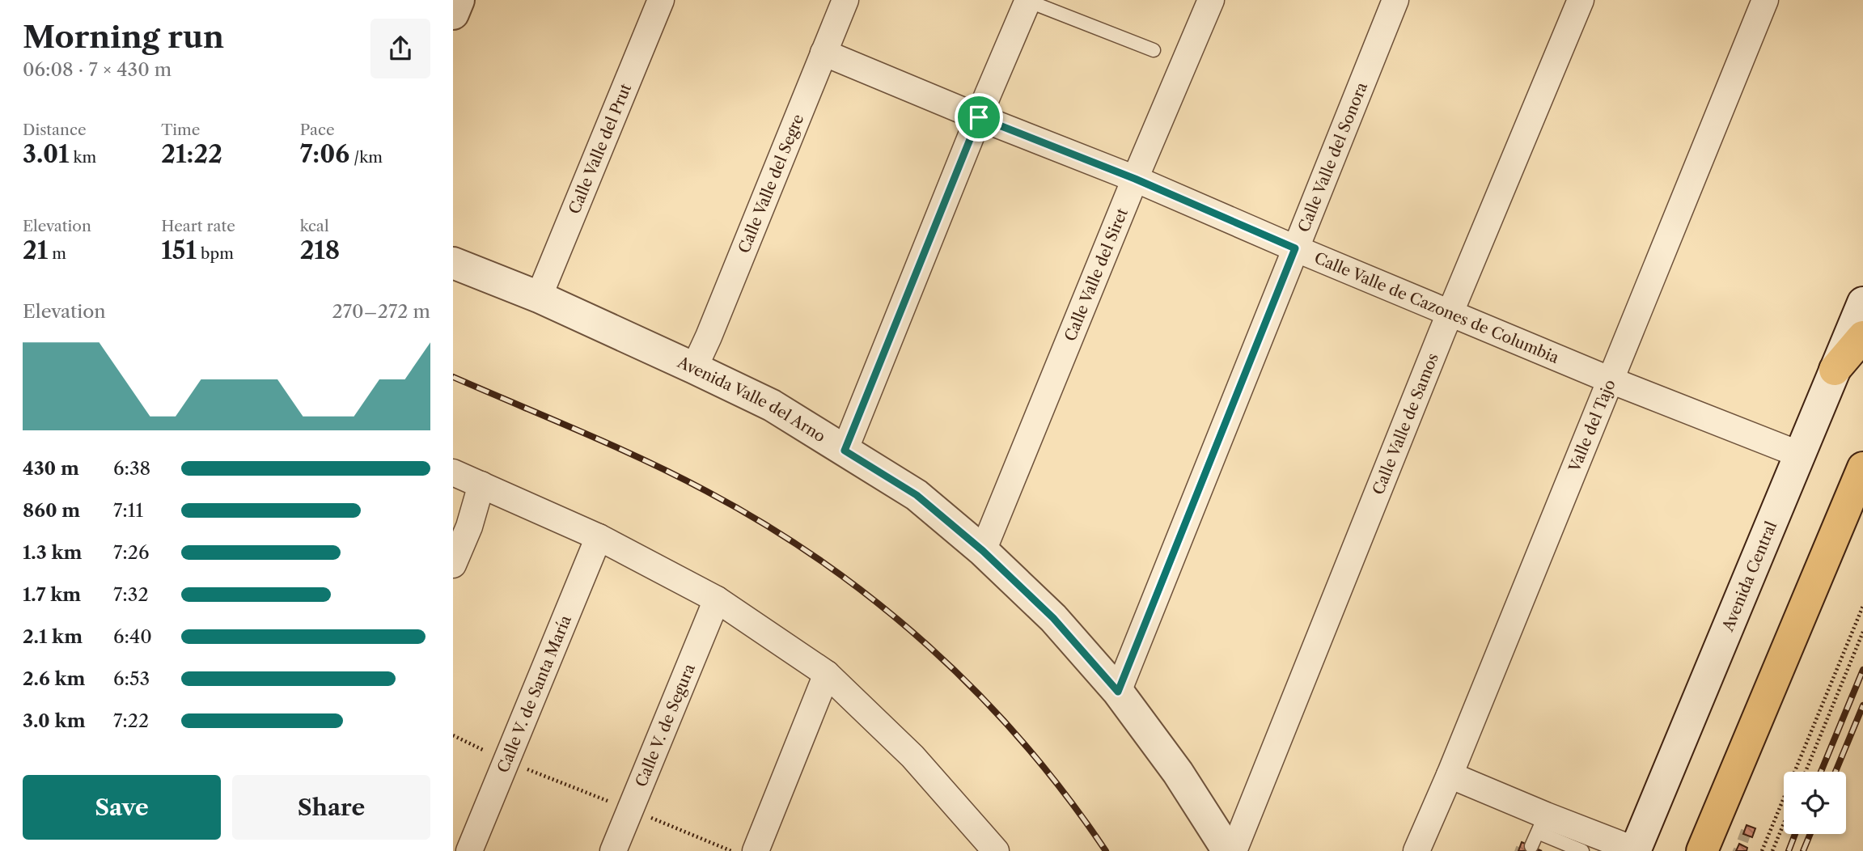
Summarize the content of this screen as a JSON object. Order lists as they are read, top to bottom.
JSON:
{
  "streets": {
    "street": [
      "Calle Valle del Prut",
      "Calle Valle del Sonora",
      "Calle Valle del Segre",
      "Calle Valle del Siret",
      "Calle Valle de Cazones de Columbia",
      "Avenida Valle del Arno",
      "Calle Valle de Samos",
      "Valle del Tajo",
      "Avenida Central",
      "Calle V. de Santa María",
      "Calle V. de Segura"
    ]
  },
  "crossings": [
    ["Calle Valle del Prut", "Avenida Valle del Arno"],
    ["Calle Valle del Sonora", "Calle Valle de Cazones de Columbia"],
    ["Calle Valle del Sonora", "Avenida Valle del Arno"],
    ["Calle Valle del Segre", "Calle Valle de Cazones de Columbia"],
    ["Calle Valle del Segre", "Avenida Valle del Arno"],
    ["Calle Valle del Siret", "Calle Valle de Cazones de Columbia"],
    ["Calle Valle del Siret", "Avenida Valle del Arno"],
    ["Calle Valle de Cazones de Columbia", "Calle Valle de Samos"],
    ["Calle Valle de Cazones de Columbia", "Valle del Tajo"],
    ["Calle Valle de Cazones de Columbia", "Avenida Central"]
  ],
  "page": {
    "heading": ["Morning run", "06:08 · 7 × 430 m"],
    "stats": [
      ["Distance", "3.01 km"],
      ["Time", "21:22"],
      ["Pace", "7:06 /km"],
      ["Elevation", "21 m"],
      ["Heart rate", "151 bpm"],
      ["kcal", "218"]
    ],
    "chart": ["Elevation", "270–272 m"],
    "list": [
      {
        "name": "430 m",
        "note": "6:38"
      },
      {
        "name": "860 m",
        "note": "7:11"
      },
      {
        "name": "1.3 km",
        "note": "7:26"
      },
      {
        "name": "1.7 km",
        "note": "7:32"
      },
      {
        "name": "2.1 km",
        "note": "6:40"
      },
      {
        "name": "2.6 km",
        "note": "6:53"
      },
      {
        "name": "3.0 km",
        "note": "7:22"
      }
    ],
    "buttons": ["Save", "Share"]
  }
}
